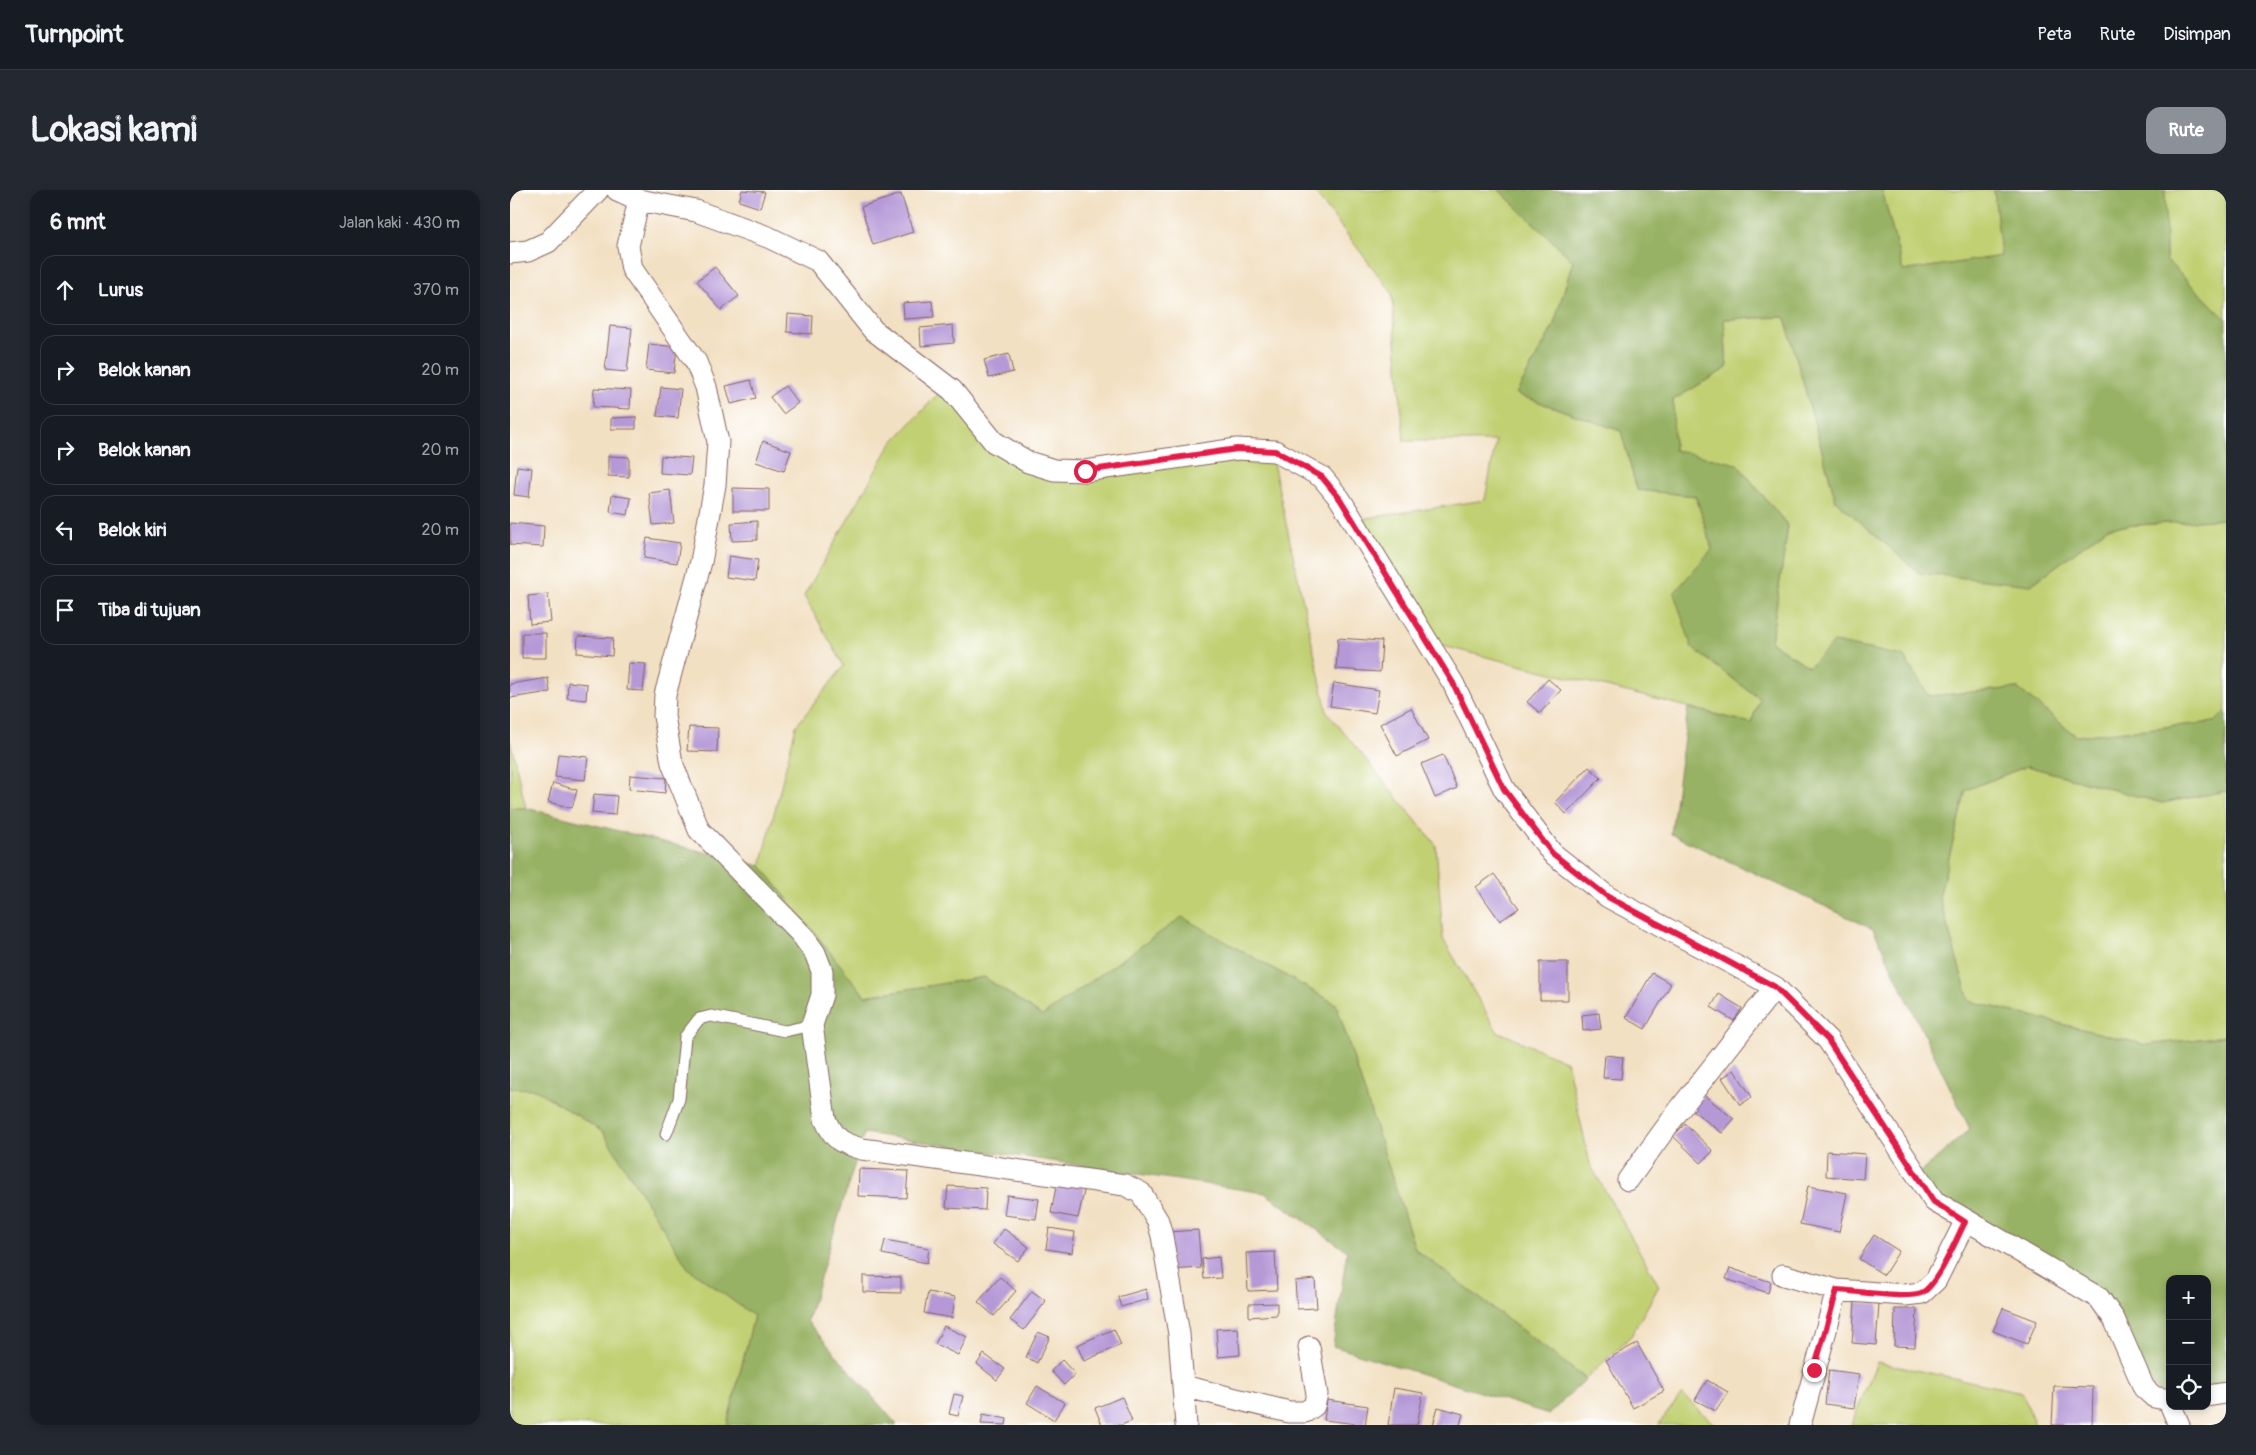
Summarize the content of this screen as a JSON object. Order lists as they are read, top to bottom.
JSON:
{
  "page": {
    "header": "Turnpoint",
    "nav": ["Peta", "Rute", "Disimpan"],
    "buttons": "Rute",
    "title": "Lokasi kami",
    "heading": ["6 mnt", "Jalan kaki · 430 m"],
    "list": [
      ["Lurus", "370 m"],
      ["Belok kanan", "20 m"],
      ["Belok kanan", "20 m"],
      ["Belok kiri", "20 m"],
      "Tiba di tujuan"
    ],
    "map_buttons": ["+", "−"]
  }
}
